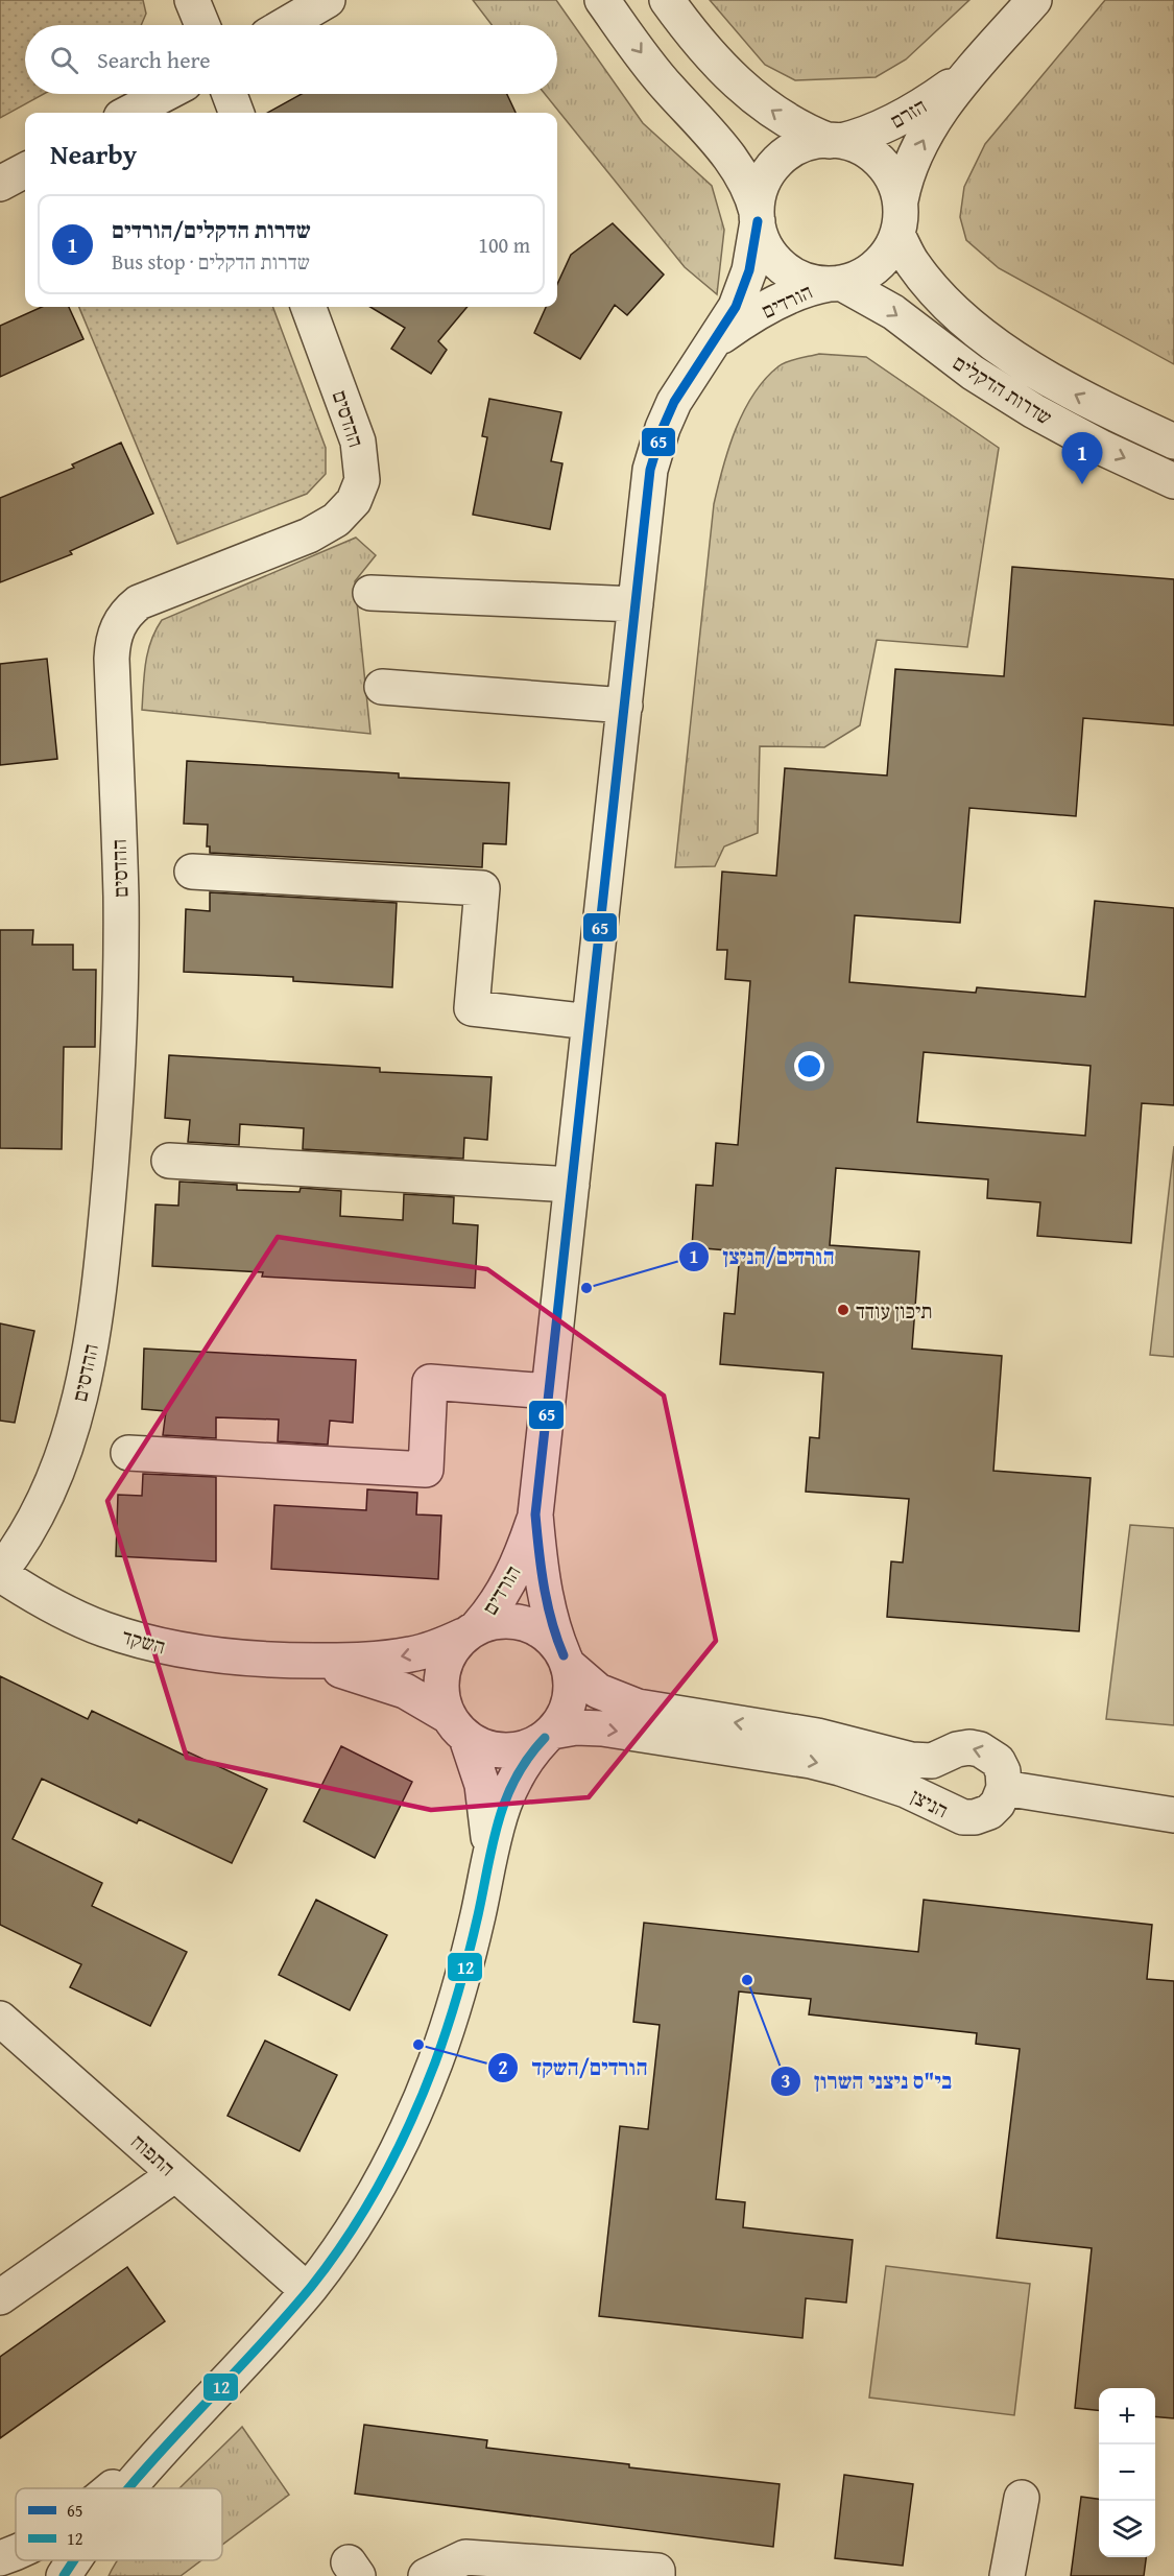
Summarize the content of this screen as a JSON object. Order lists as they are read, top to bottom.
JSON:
{
  "streets": {
    "street": [
      "הזרם",
      "הורדים",
      "שדרות הדקלים",
      "ההדסים",
      "השקד",
      "הניצן",
      "התפוח"
    ]
  },
  "crossings": [
    ["הזרם", "הורדים"],
    ["הזרם", "שדרות הדקלים"],
    ["הורדים", "שדרות הדקלים"],
    ["הורדים", "השקד"],
    ["הורדים", "הניצן"],
    ["ההדסים", "השקד"],
    ["השקד", "הניצן"]
  ],
  "one_way": ["הזרם"],
  "places": [
    "הורדים/הניצן",
    "תיכון עודד",
    "בי\"ס ניצני השרון",
    "הורדים/השקד"
  ],
  "lines": ["transit line 65", "transit line 12"],
  "legend": ["65", "12"],
  "page": {
    "search": "Search here",
    "heading": "Nearby",
    "list": [
      {
        "mark": "1",
        "name": "שדרות הדקלים/הורדים",
        "note": "Bus stop · שדרות הדקלים",
        "value": "100 m"
      }
    ],
    "pins": "1",
    "map_buttons": ["+", "−"]
  }
}
